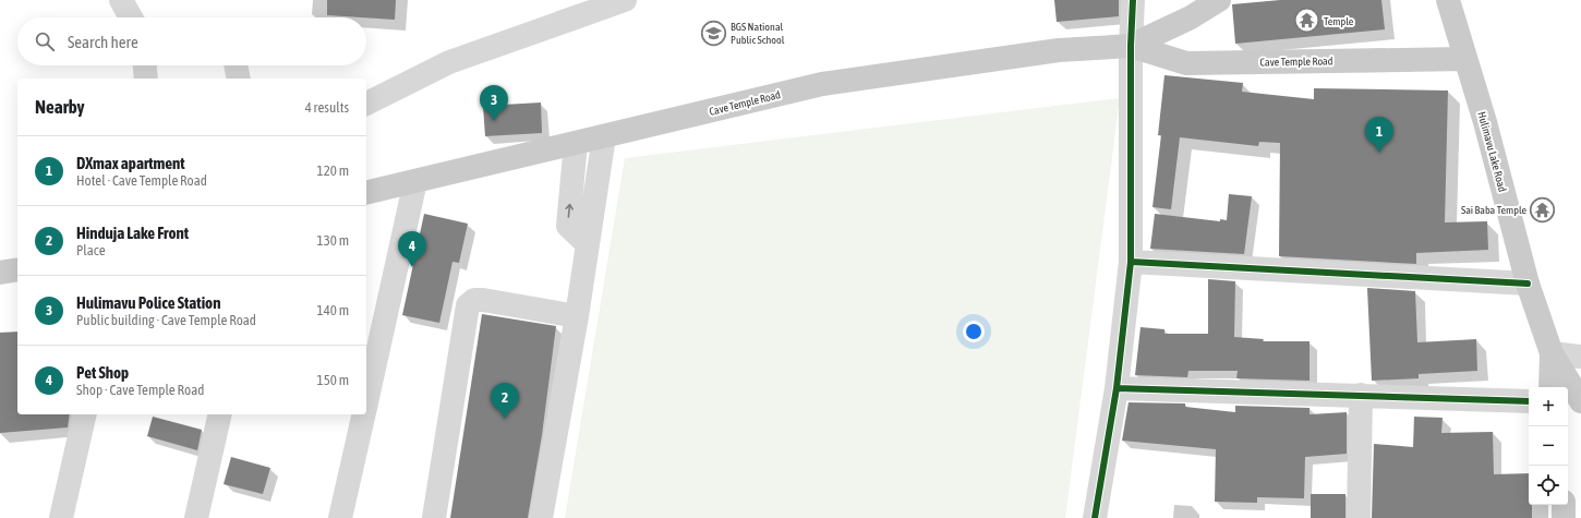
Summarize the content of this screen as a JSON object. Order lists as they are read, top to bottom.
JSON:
{
  "streets": {
    "main road": ["Cave Temple Road", "Hulimavu Lake Road"]
  },
  "crossings": [
    ["Cave Temple Road", "Hulimavu Lake Road"]
  ],
  "places": {
    "temple": ["Temple", "Sai Baba Temple"],
    "school or university": ["BGS National Public School"]
  },
  "page": {
    "search": "Search here",
    "heading": ["Nearby", "4 results"],
    "pins": [
      "3",
      "1",
      "4",
      "2"
    ],
    "list": [
      {
        "mark": "1",
        "name": "DXmax apartment",
        "note": "Hotel · Cave Temple Road",
        "value": "120 m"
      },
      {
        "mark": "2",
        "name": "Hinduja Lake Front",
        "note": "Place",
        "value": "130 m"
      },
      {
        "mark": "3",
        "name": "Hulimavu Police Station",
        "note": "Public building · Cave Temple Road",
        "value": "140 m"
      },
      {
        "mark": "4",
        "name": "Pet Shop",
        "note": "Shop · Cave Temple Road",
        "value": "150 m"
      }
    ],
    "map_buttons": ["+", "−"]
  }
}
